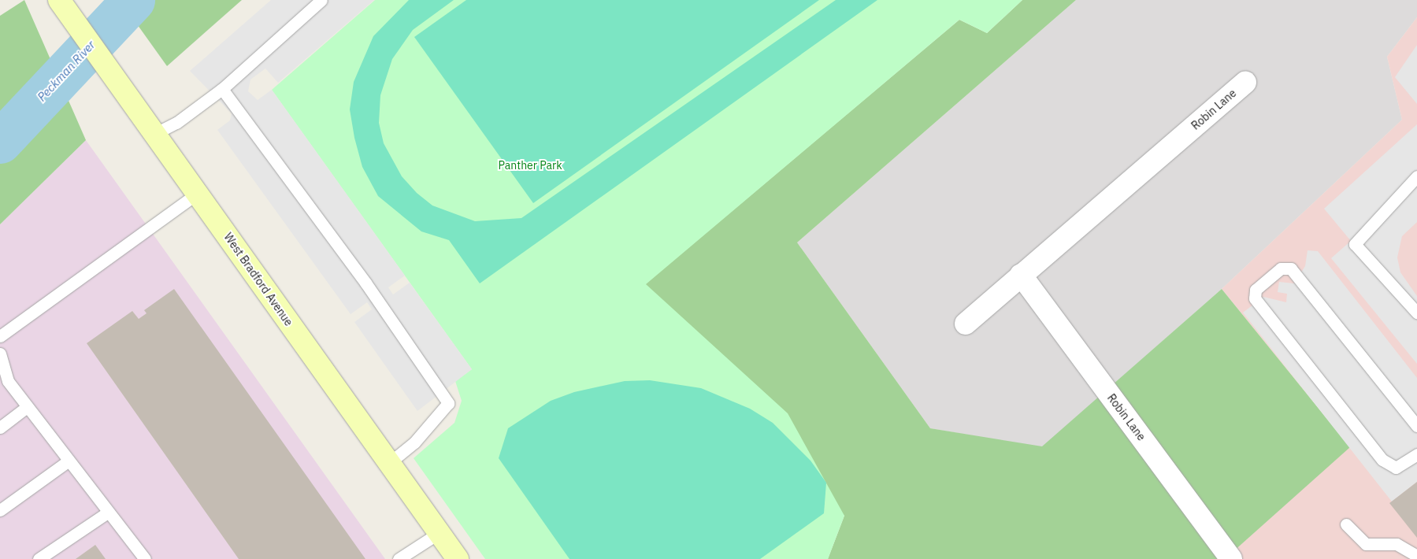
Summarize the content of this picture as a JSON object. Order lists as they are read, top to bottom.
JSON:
{
  "streets": {
    "street": ["Robin Lane", "West Bradford Avenue"]
  },
  "water": ["Peckman River"],
  "parks": ["Panther Park"]
}
